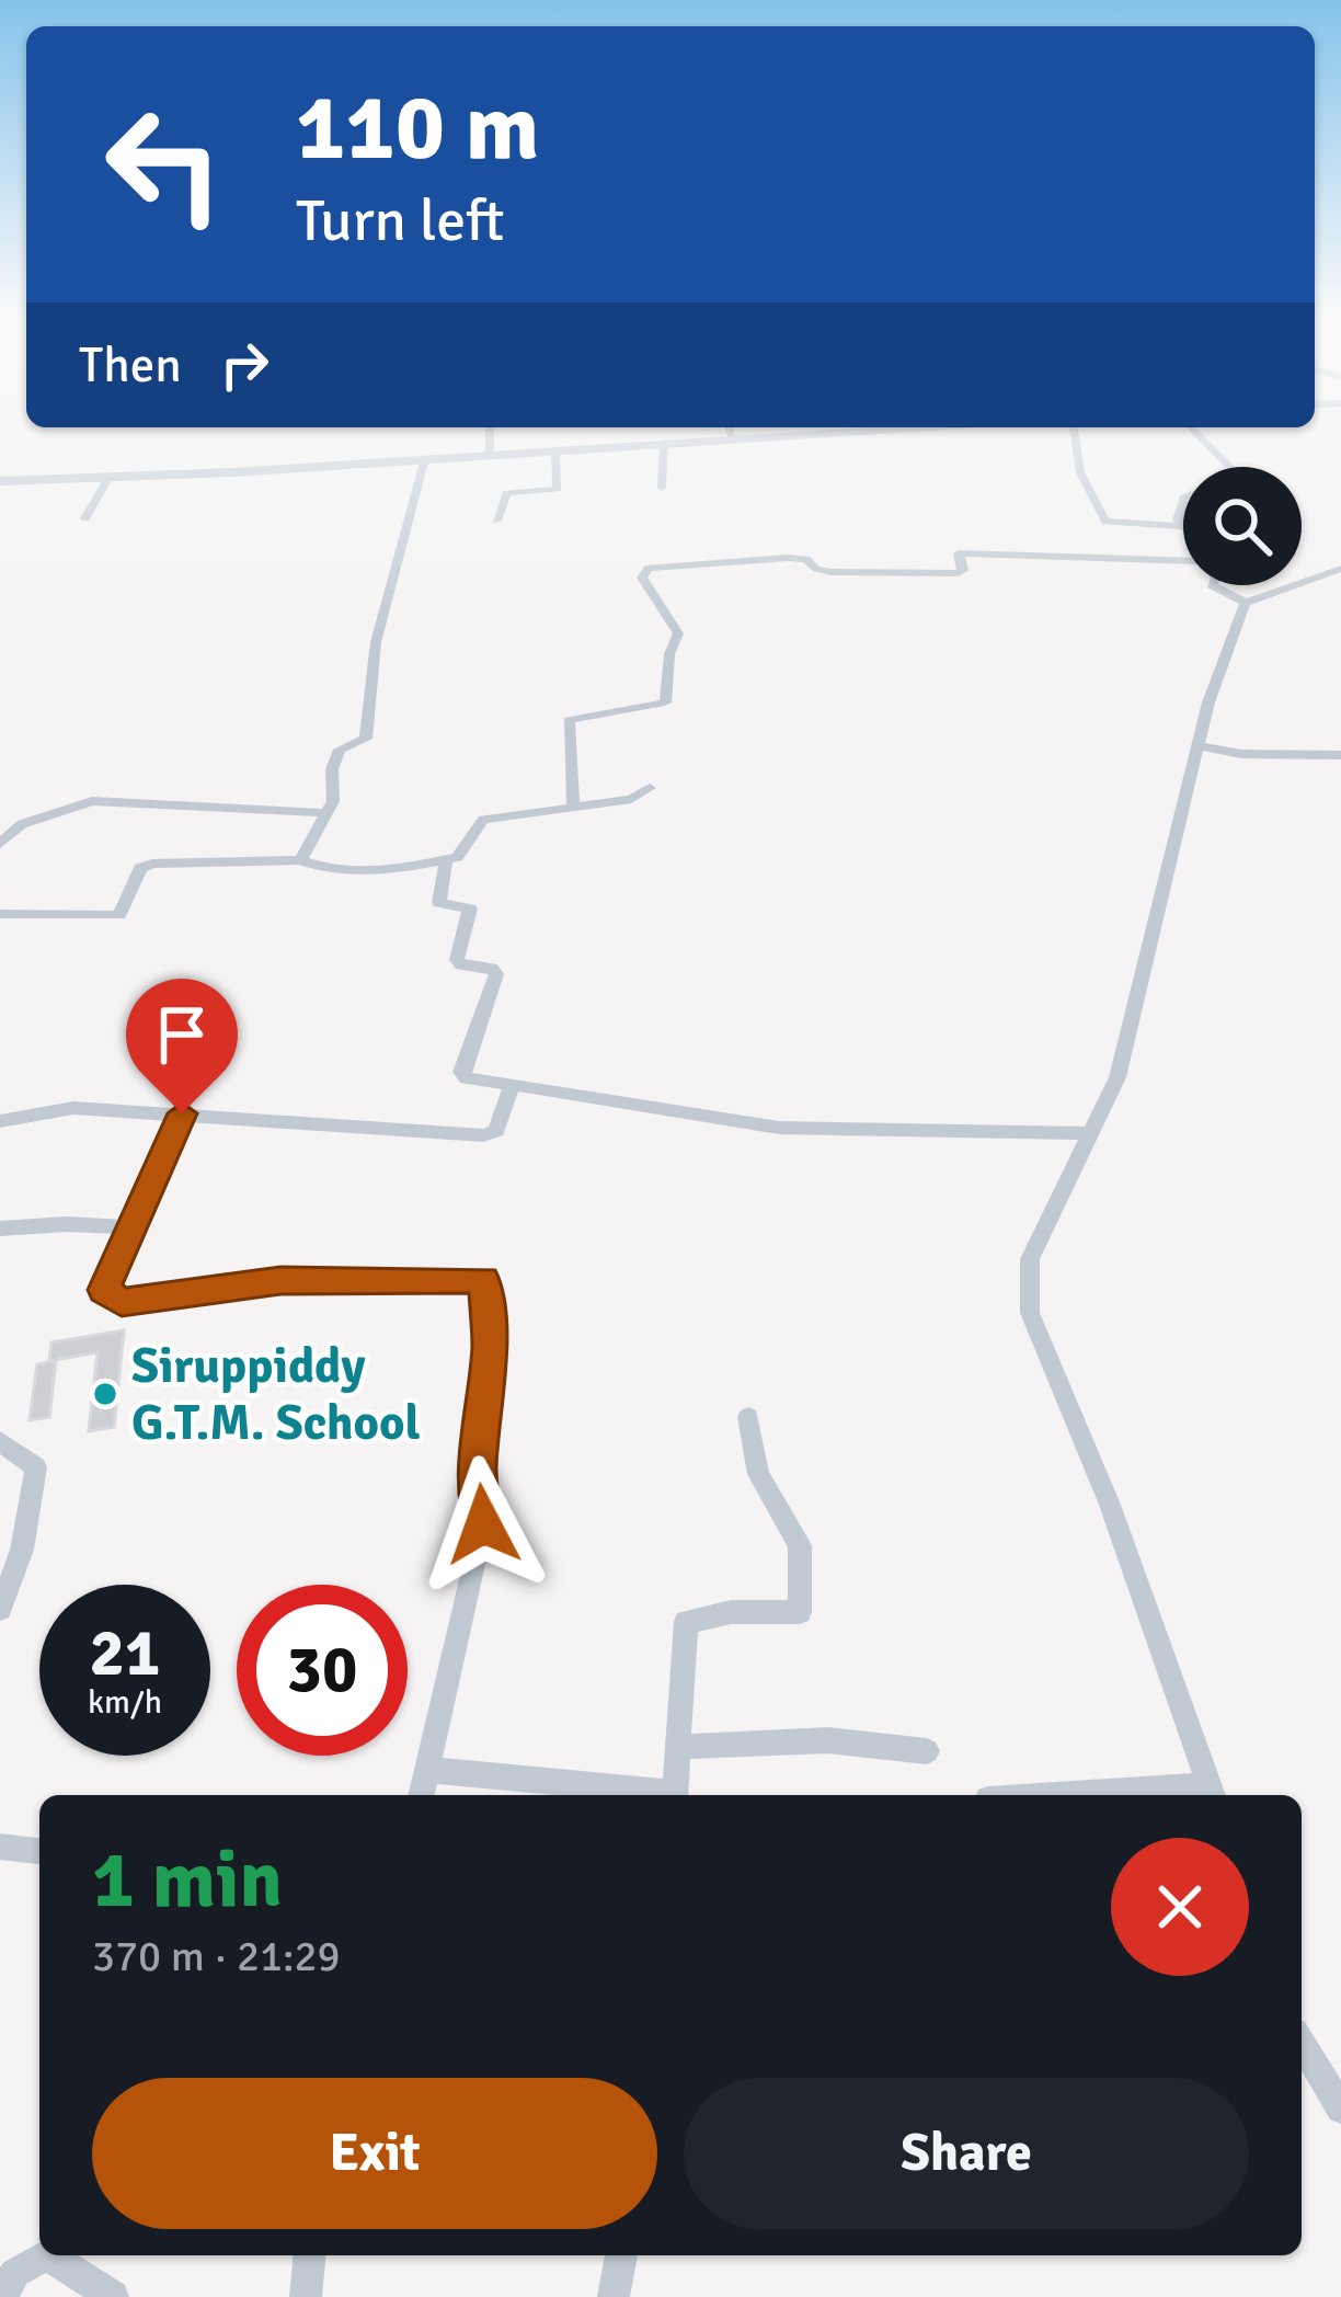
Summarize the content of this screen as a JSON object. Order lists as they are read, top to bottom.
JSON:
{
  "places": ["Siruppiddy G.T.M. School"],
  "page": {
    "turn": ["110 m", "Turn left"],
    "then": "Then",
    "speed": "21 km/h",
    "limit": "30",
    "heading": ["1 min", "370 m · 21:29"],
    "buttons": ["Exit", "Share"]
  }
}
